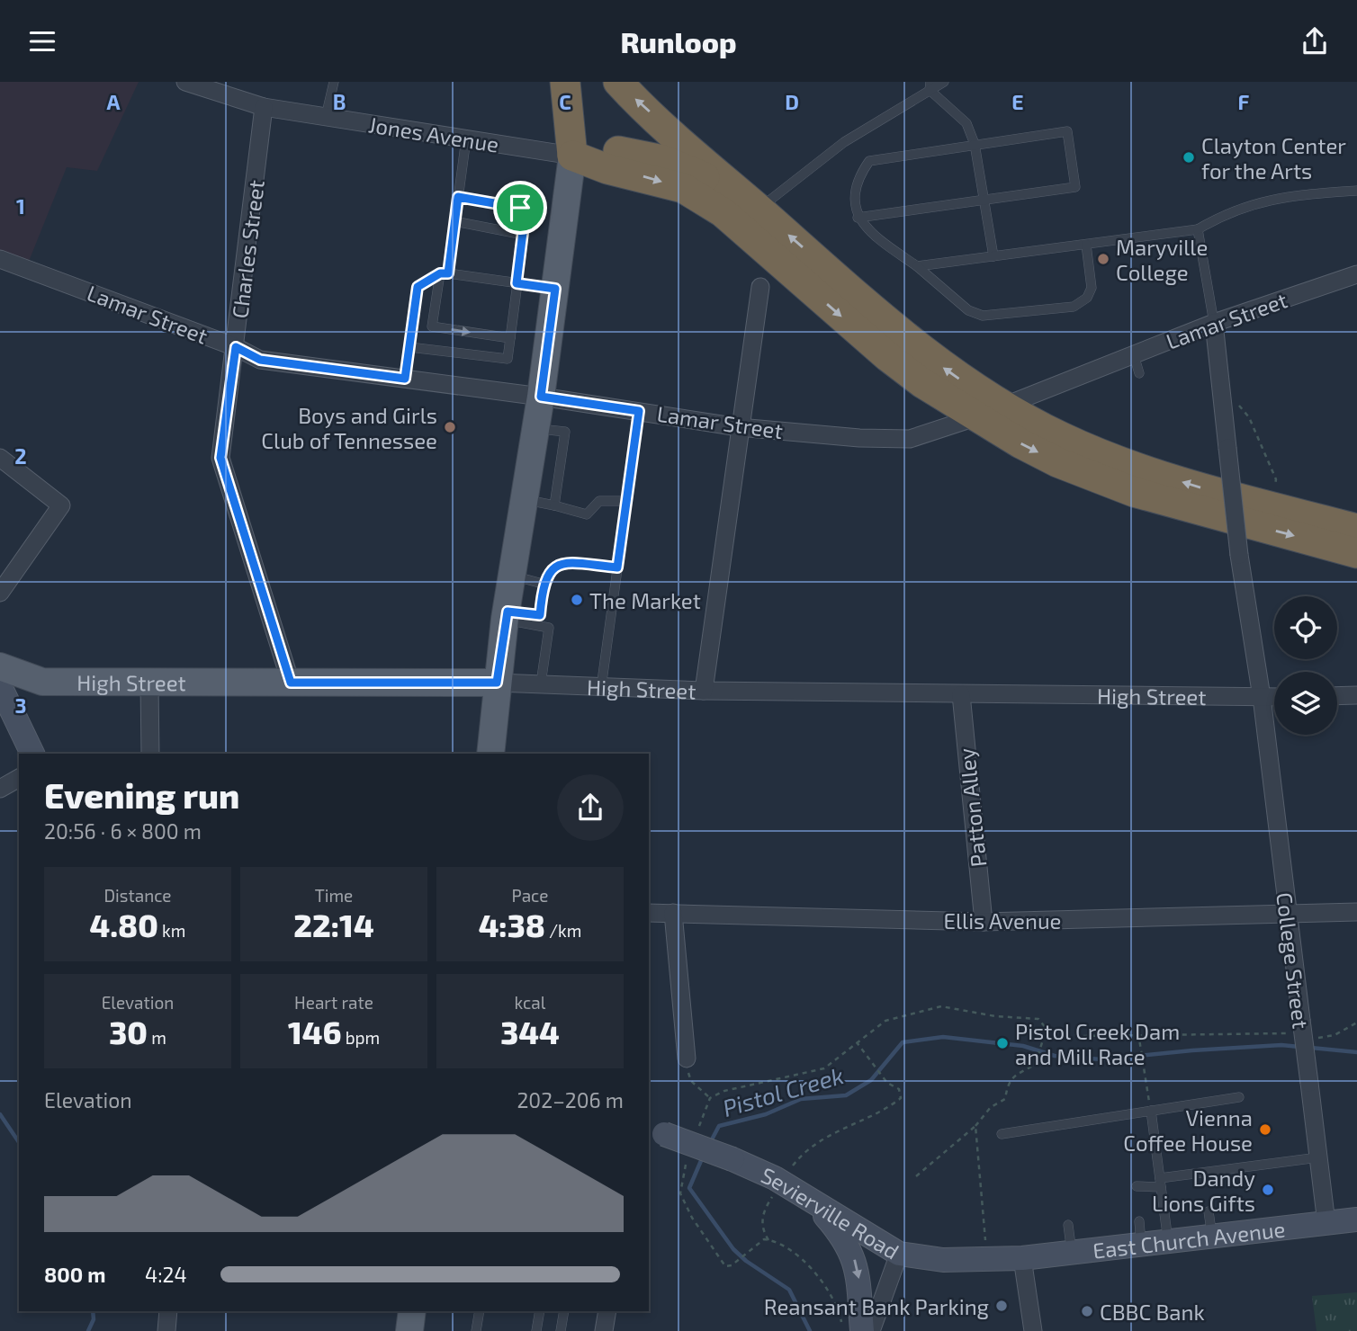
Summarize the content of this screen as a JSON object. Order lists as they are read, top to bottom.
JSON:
{
  "streets": {
    "main road": ["High Street"],
    "street": [
      "Jones Avenue",
      "Charles Street",
      "Lamar Street",
      "Patton Alley",
      "Ellis Avenue",
      "College Street",
      "Sevierville Road",
      "East Church Avenue"
    ]
  },
  "crossings": [
    ["Jones Avenue", "Charles Street"],
    ["Charles Street", "Lamar Street"],
    ["Charles Street", "High Street"],
    ["Lamar Street", "College Street"],
    ["High Street", "Patton Alley"],
    ["High Street", "College Street"],
    ["Patton Alley", "Ellis Avenue"],
    ["Ellis Avenue", "College Street"],
    ["College Street", "East Church Avenue"],
    ["Sevierville Road", "East Church Avenue"]
  ],
  "water": ["Pistol Creek"],
  "places": [
    "Clayton Center for the Arts",
    "Maryville College",
    "Boys and Girls Club of Tennessee",
    "The Market",
    "Pistol Creek Dam and Mill Race",
    "Vienna Coffee House",
    "Dandy Lions Gifts",
    "Reansant Bank Parking",
    "CBBC Bank"
  ],
  "page": {
    "header": "Runloop",
    "heading": ["Evening run", "20:56 · 6 × 800 m"],
    "stats": [
      ["Distance", "4.80 km"],
      ["Time", "22:14"],
      ["Pace", "4:38 /km"],
      ["Elevation", "30 m"],
      ["Heart rate", "146 bpm"],
      ["kcal", "344"]
    ],
    "chart": ["Elevation", "202–206 m"],
    "list": [
      {
        "name": "800 m",
        "note": "4:24"
      }
    ]
  },
  "grid": {
    "columns": [
      "A",
      "B",
      "C",
      "D",
      "E",
      "F"
    ],
    "rows": ["1", "2", "3"]
  }
}
